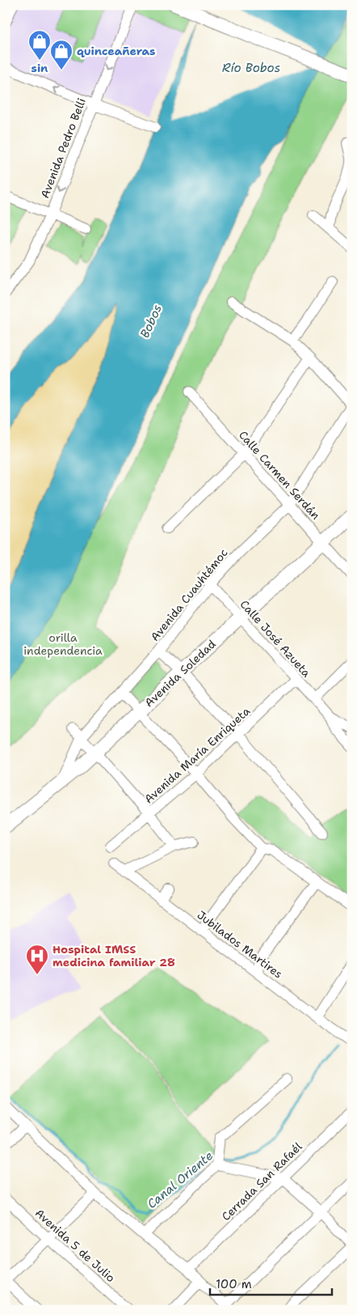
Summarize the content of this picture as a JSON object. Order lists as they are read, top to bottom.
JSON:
{
  "streets": {
    "main road": ["Avenida Soledad"],
    "street": [
      "Avenida Pedro Belli",
      "Calle Carmen Serdán",
      "Avenida Cuauhtémoc",
      "Calle José Azueta",
      "Avenida María Enriqueta",
      "Jubilados Martires",
      "Cerrada San Rafaél",
      "Avenida 5 de Julio"
    ]
  },
  "crossings": [
    ["Calle Carmen Serdán", "Avenida Cuauhtémoc"],
    ["Calle Carmen Serdán", "Avenida Soledad"],
    ["Avenida Cuauhtémoc", "Calle José Azueta"],
    ["Avenida Cuauhtémoc", "Avenida Soledad"],
    ["Calle José Azueta", "Avenida Soledad"],
    ["Calle José Azueta", "Avenida María Enriqueta"]
  ],
  "one_way": ["Avenida Pedro Belli"],
  "water": ["Río Bobos", "Bobos", "Canal Oriente"],
  "parks": ["orilla independencia"],
  "places": {
    "shop": ["sin", "quinceañeras"],
    "hospital": ["Hospital IMSS medicina familiar 28"]
  },
  "scale_bar": "100 m"
}
